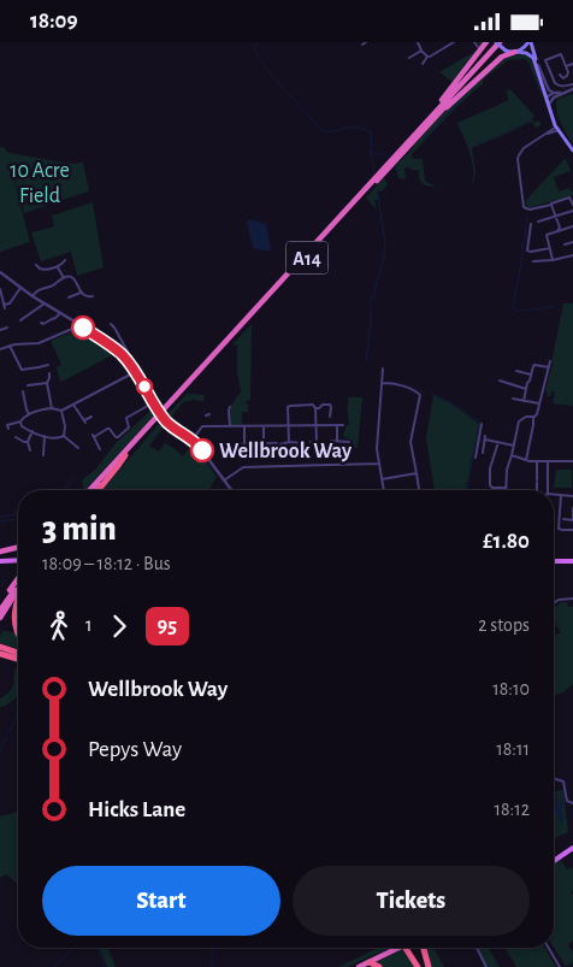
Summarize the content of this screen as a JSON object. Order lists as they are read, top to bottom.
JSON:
{
  "streets": {
    "highway": ["A14"]
  },
  "parks": ["10 Acre Field"],
  "places": ["Wellbrook Way"],
  "lines": ["bus line 95"],
  "page": {
    "status": "18:09",
    "heading": ["3 min", "18:09 – 18:12 · Bus", "£1.80"],
    "legs": ["1", "95", "2 stops"],
    "list": [
      {
        "name": "Wellbrook Way",
        "value": "18:10"
      },
      {
        "name": "Pepys Way",
        "value": "18:11"
      },
      {
        "name": "Hicks Lane",
        "value": "18:12"
      }
    ],
    "buttons": ["Start", "Tickets"]
  }
}
